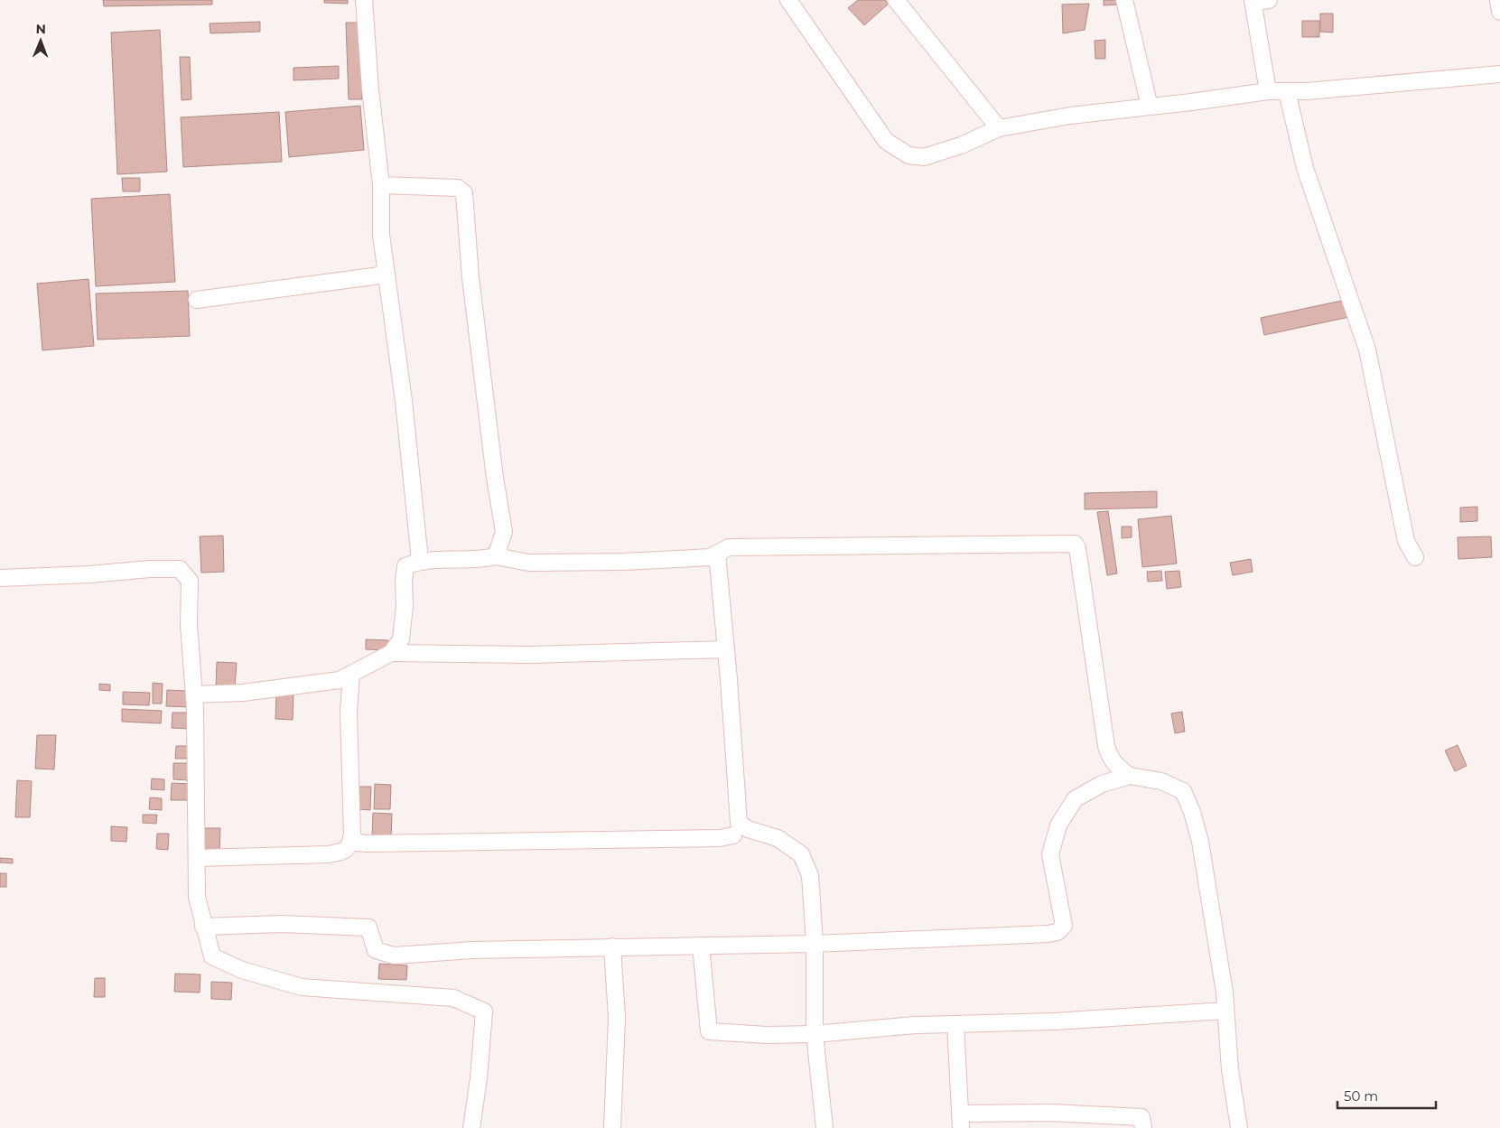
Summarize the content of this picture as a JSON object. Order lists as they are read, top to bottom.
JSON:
{
  "scale_bar": "50 m",
  "north": "top"
}
